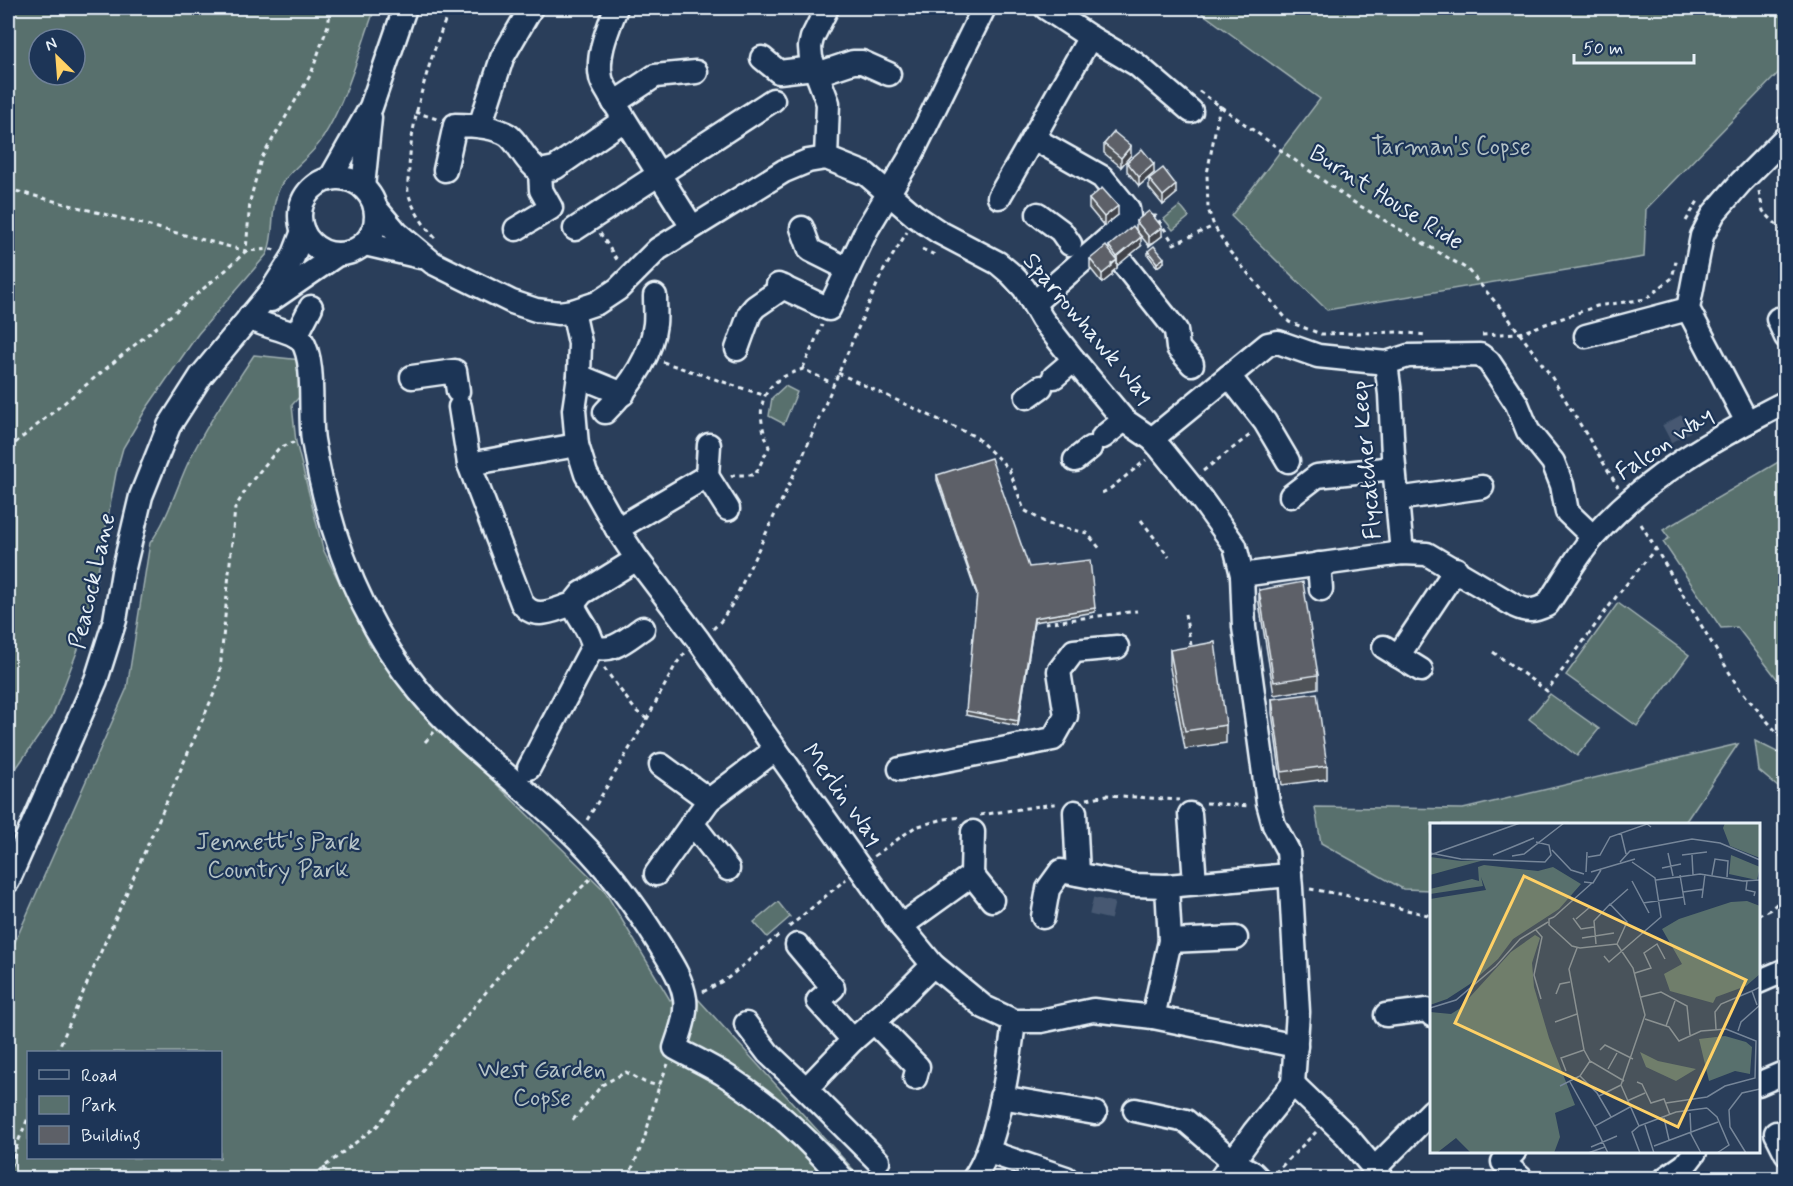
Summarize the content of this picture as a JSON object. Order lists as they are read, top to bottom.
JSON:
{
  "streets": {
    "street": [
      "Sparrowhawk Way",
      "Falcon Way",
      "Flycatcher Keep",
      "Peacock Lane",
      "Merlin Way"
    ],
    "path": ["Burnt House Ride"]
  },
  "crossings": [
    ["Sparrowhawk Way", "Falcon Way"],
    ["Sparrowhawk Way", "Merlin Way"],
    ["Falcon Way", "Flycatcher Keep"]
  ],
  "parks": ["Tarman's Copse", "Jennett's Park Country Park", "West Garden Copse"],
  "legend": ["Road", "Park", "Building"],
  "scale_bar": "50 m",
  "north": "top left"
}
